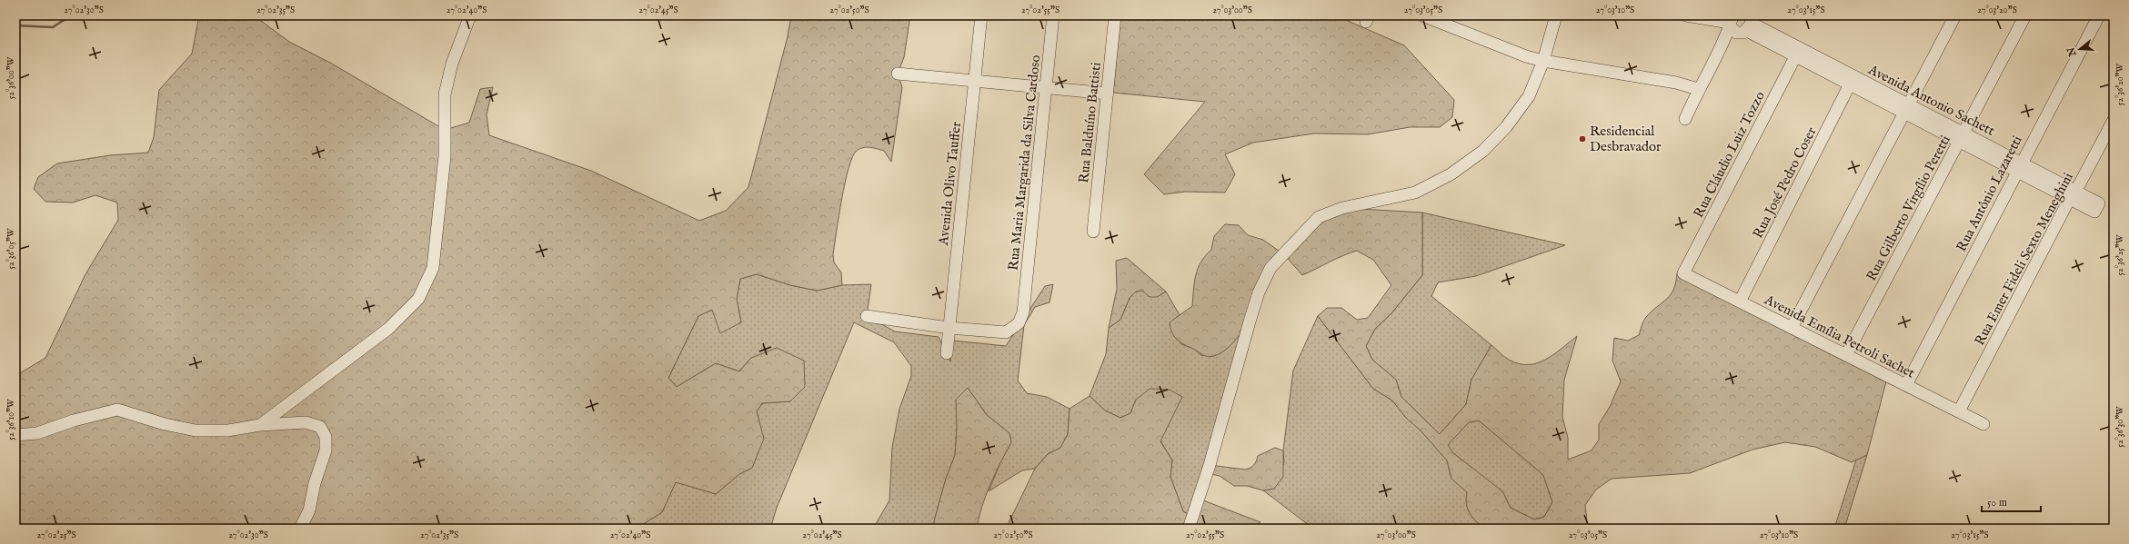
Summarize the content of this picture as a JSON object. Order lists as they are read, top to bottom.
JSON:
{
  "streets": {
    "street": [
      "Avenida Antonio Sachett",
      "Rua Balduíno Battisti",
      "Rua Cláudio Luiz Tozzo",
      "Rua Maria Margarida da Silva Cardoso",
      "Rua José Pedro Coser",
      "Avenida Olivo Tauffer",
      "Rua Antônio Lazaretti",
      "Rua Gilberto Virgílio Peretti",
      "Rua Emer Fideli Sexto Meneghini",
      "Avenida Emília Petroli Sachet"
    ]
  },
  "crossings": [
    ["Avenida Antonio Sachett", "Rua Cláudio Luiz Tozzo"],
    ["Avenida Antonio Sachett", "Rua José Pedro Coser"],
    ["Avenida Antonio Sachett", "Rua Antônio Lazaretti"],
    ["Avenida Antonio Sachett", "Rua Gilberto Virgílio Peretti"],
    ["Avenida Antonio Sachett", "Rua Emer Fideli Sexto Meneghini"],
    ["Rua Cláudio Luiz Tozzo", "Avenida Emília Petroli Sachet"],
    ["Rua Maria Margarida da Silva Cardoso", "Avenida Olivo Tauffer"],
    ["Rua José Pedro Coser", "Avenida Emília Petroli Sachet"],
    ["Rua Antônio Lazaretti", "Avenida Emília Petroli Sachet"],
    ["Rua Gilberto Virgílio Peretti", "Avenida Emília Petroli Sachet"],
    ["Rua Emer Fideli Sexto Meneghini", "Avenida Emília Petroli Sachet"]
  ],
  "places": ["Residencial Desbravador"],
  "scale_bar": "50 m",
  "north": "left",
  "coordinates": [
    "27°02'30\"S",
    "27°02'35\"S",
    "27°02'40\"S",
    "27°02'45\"S",
    "27°02'50\"S",
    "27°02'55\"S",
    "27°03'00\"S",
    "27°03'05\"S",
    "27°03'10\"S",
    "27°03'15\"S",
    "27°03'20\"S",
    "52°36'00\"W",
    "52°36'20\"W",
    "52°36'05\"W",
    "52°36'25\"W",
    "52°36'10\"W",
    "52°36'30\"W",
    "27°02'25\"S"
  ]
}
